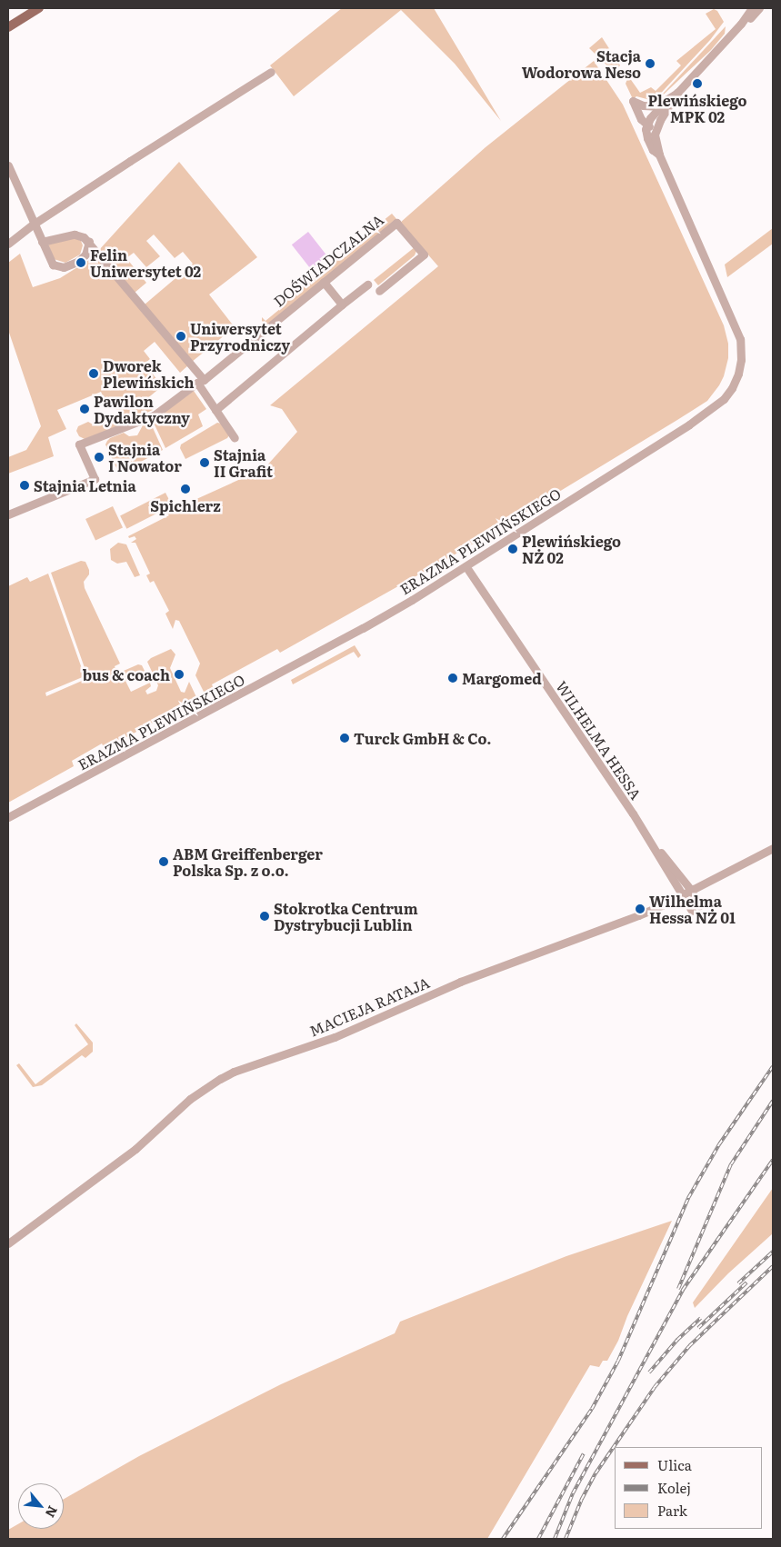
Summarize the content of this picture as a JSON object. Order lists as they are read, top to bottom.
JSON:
{
  "streets": {
    "street": [
      "DOŚWIADCZALNA",
      "ERAZMA PLEWIŃSKIEGO",
      "WILHELMA HESSA",
      "MACIEJA RATAJA"
    ]
  },
  "crossings": [
    ["ERAZMA PLEWIŃSKIEGO", "WILHELMA HESSA"],
    ["WILHELMA HESSA", "MACIEJA RATAJA"]
  ],
  "places": [
    "Stacja Wodorowa Neso",
    "Plewińskiego MPK 02",
    "Felin Uniwersytet 02",
    "Uniwersytet Przyrodniczy",
    "Dworek Plewińskich",
    "Pawilon Dydaktyczny",
    "Stajnia I Nowator",
    "Stajnia II Grafit",
    "Stajnia Letnia",
    "Spichlerz",
    "Plewińskiego NŻ 02",
    "bus & coach",
    "Margomed",
    "Turck GmbH & Co.",
    "ABM Greiffenberger Polska Sp. z o.o.",
    "Wilhelma Hessa NŻ 01",
    "Stokrotka Centrum Dystrybucji Lublin"
  ],
  "legend": ["Ulica", "Kolej", "Park"],
  "north": "bottom right"
}
